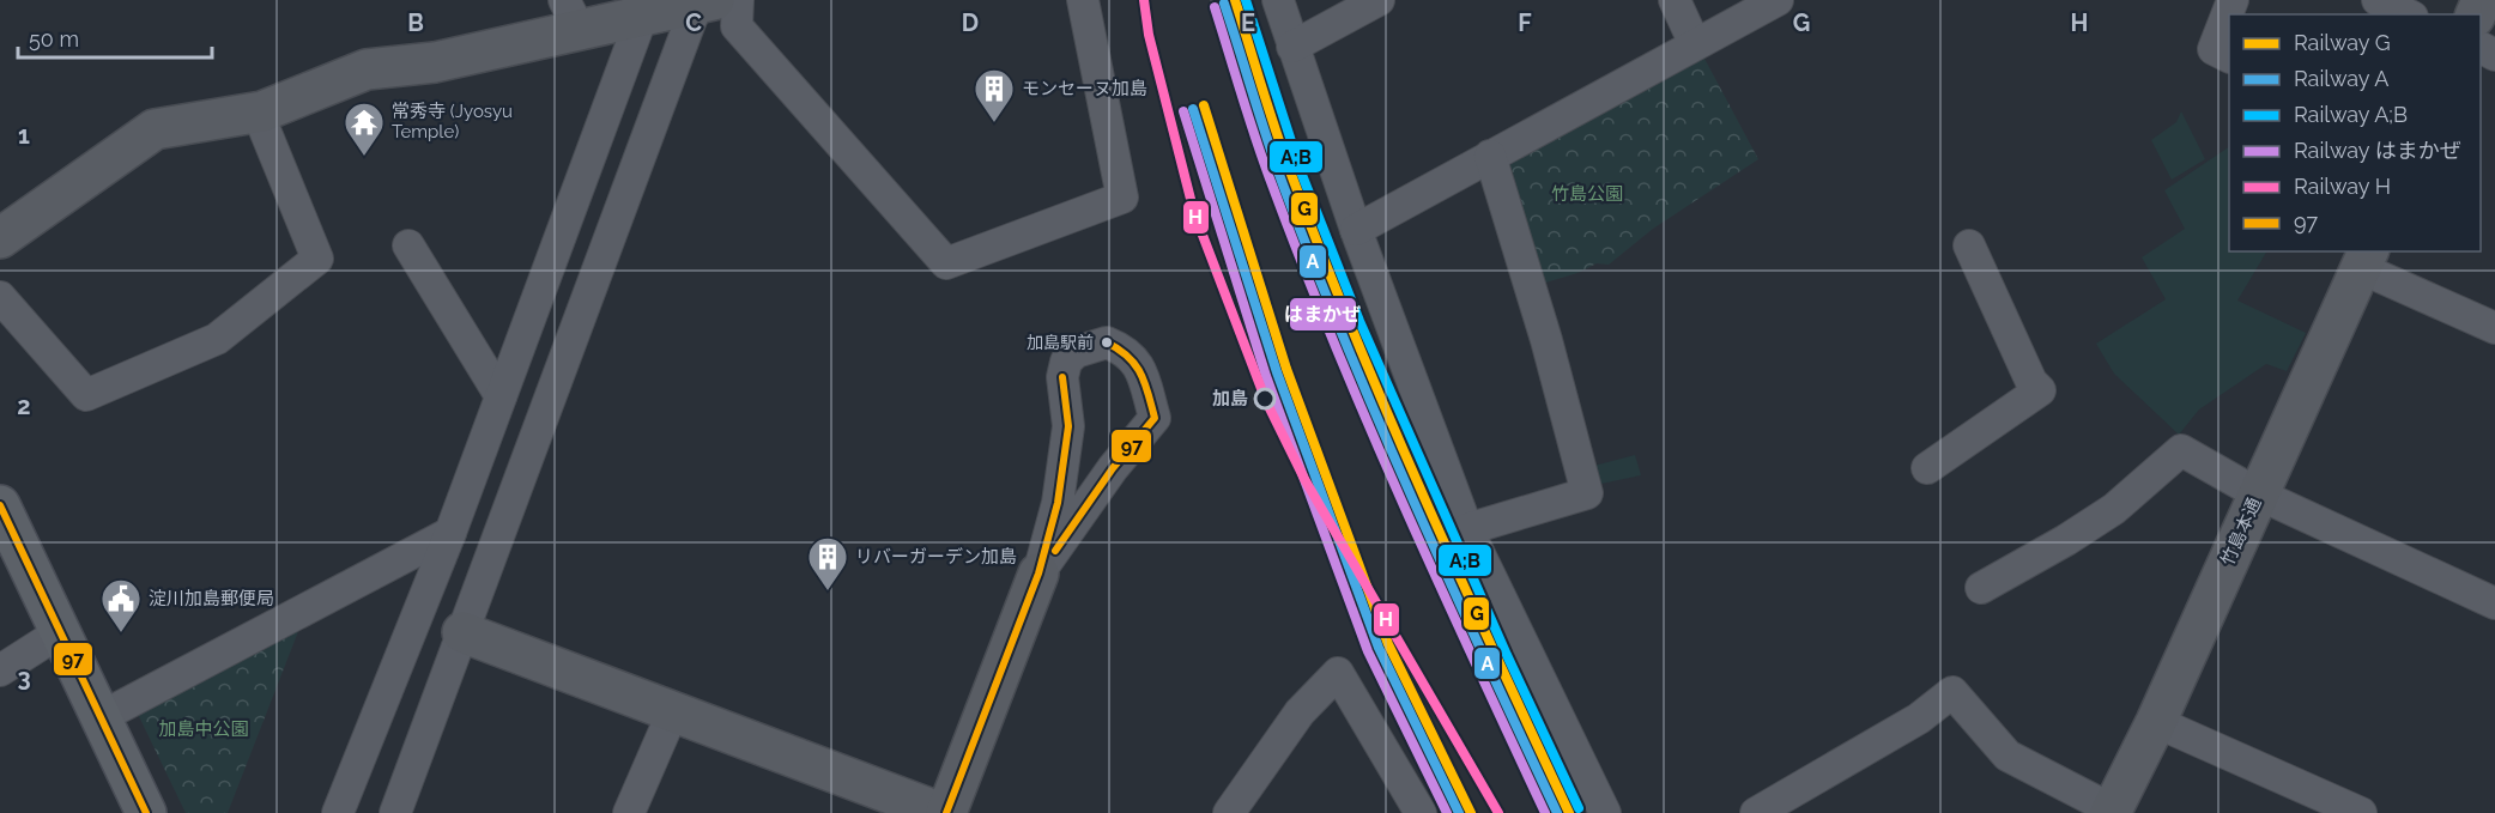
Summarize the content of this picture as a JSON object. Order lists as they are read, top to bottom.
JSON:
{
  "streets": {
    "street": ["竹島本通"]
  },
  "parks": ["竹島公園", "加島中公園"],
  "places": {
    "building": ["モンセーヌ加島", "リバーガーデン加島"],
    "temple": ["常秀寺 (Jyosyu Temple)"],
    "other": ["加島駅前", "加島"],
    "public building": ["淀川加島郵便局"]
  },
  "lines": [
    "rail line G",
    "rail line A;B",
    "rail line H",
    "rail line A",
    "rail line はまかぜ",
    "transit line 97"
  ],
  "legend": [
    "Railway G",
    "Railway A",
    "Railway A;B",
    "Railway はまかぜ",
    "Railway H",
    "97"
  ],
  "scale_bar": "50 m",
  "grid": {
    "columns": [
      "B",
      "C",
      "D",
      "E",
      "F",
      "G",
      "H"
    ],
    "rows": ["1", "2", "3"]
  }
}
